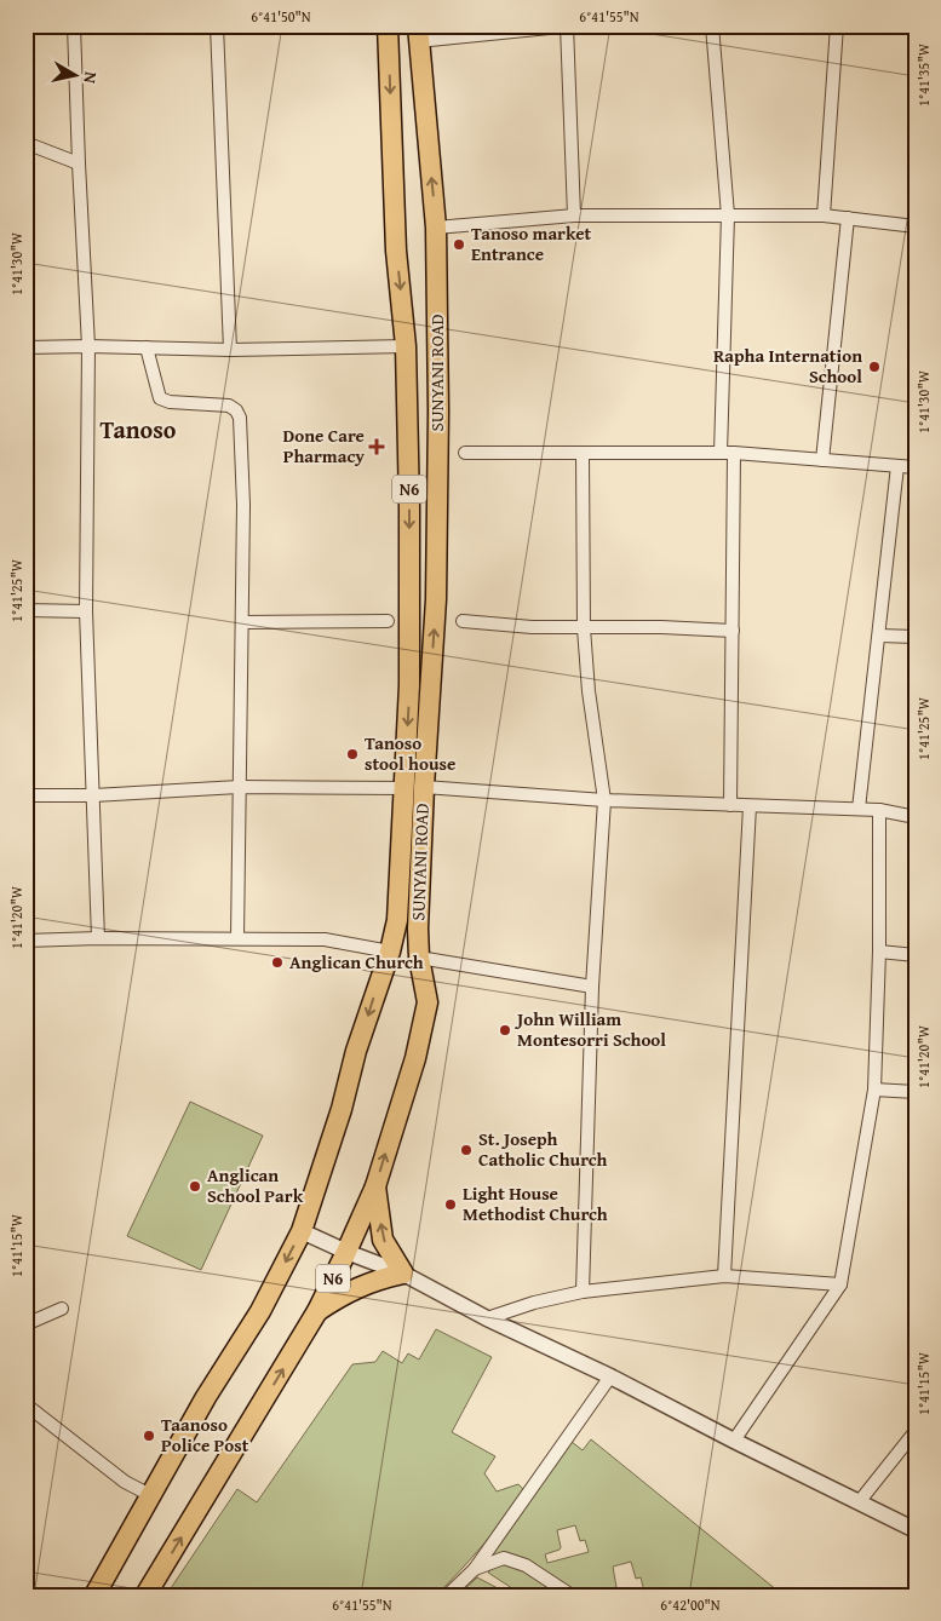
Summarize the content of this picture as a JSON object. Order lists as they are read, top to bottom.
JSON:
{
  "streets": {
    "main road": ["SUNYANI ROAD", "N6"]
  },
  "crossings": [
    ["SUNYANI ROAD", "N6"]
  ],
  "districts": ["Tanoso"],
  "places": {
    "other": [
      "Tanoso market Entrance",
      "Rapha Internation School",
      "Tanoso stool house",
      "Anglican Church",
      "John William Montesorri School",
      "St. Joseph Catholic Church",
      "Anglican School Park",
      "Light House Methodist Church",
      "Taanoso Police Post"
    ],
    "health": ["Done Care Pharmacy"]
  },
  "north": "right",
  "coordinates": [
    "6°41'50\"N",
    "6°41'55\"N",
    "1°41'35\"W",
    "1°41'30\"W",
    "1°41'25\"W",
    "1°41'20\"W",
    "1°41'15\"W",
    "6°42'00\"N"
  ]
}
